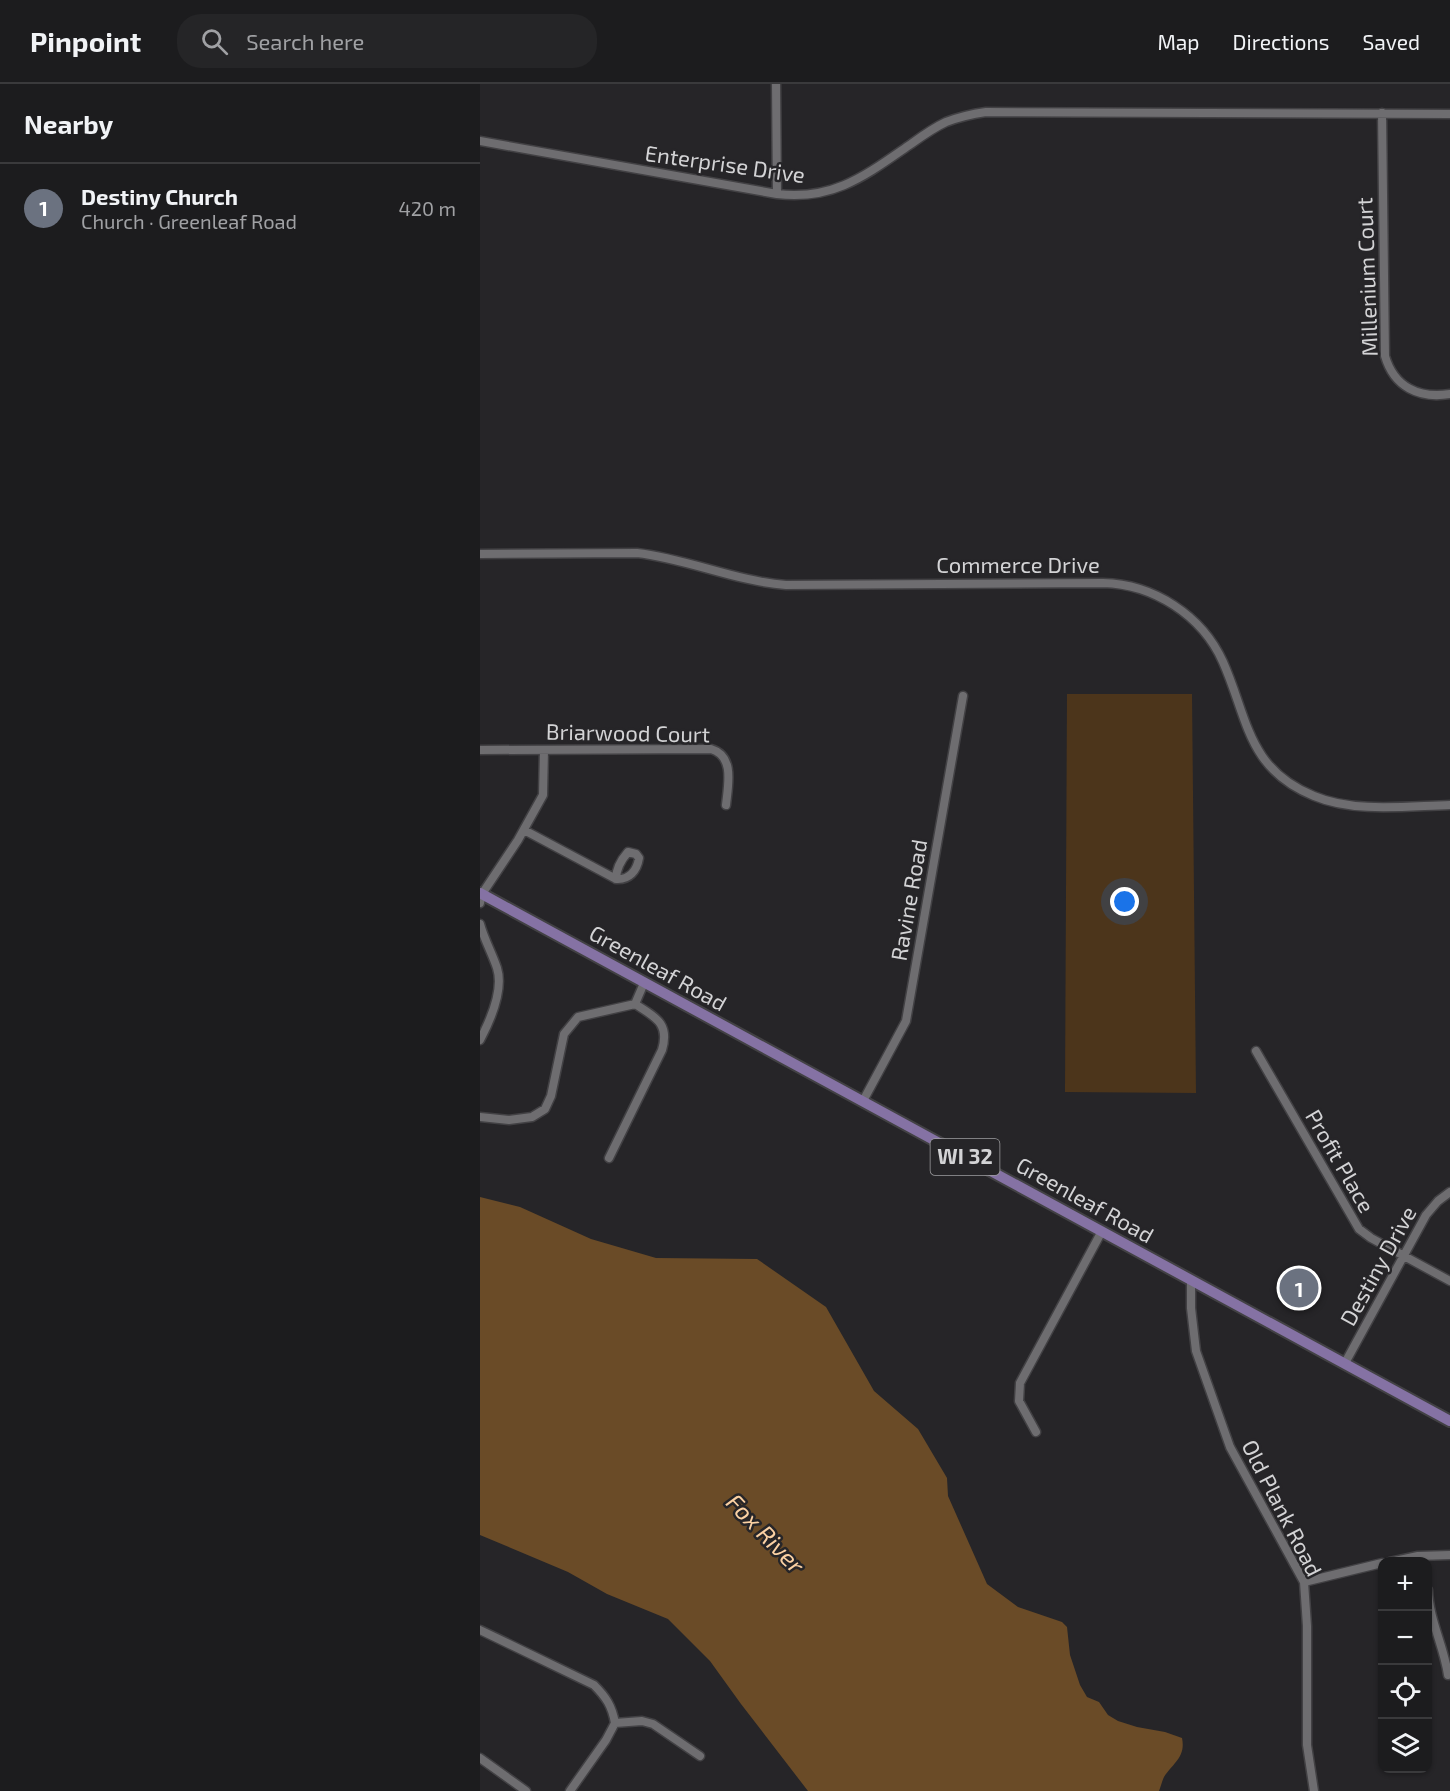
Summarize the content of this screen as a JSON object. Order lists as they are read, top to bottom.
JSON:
{
  "streets": {
    "main road": ["Greenleaf Road", "WI 32"],
    "street": [
      "Enterprise Drive",
      "Millenium Court",
      "Commerce Drive",
      "Briarwood Court",
      "Ravine Road",
      "Profit Place",
      "Destiny Drive",
      "Old Plank Road"
    ]
  },
  "crossings": [
    ["Enterprise Drive", "Millenium Court"],
    ["Ravine Road", "Greenleaf Road"],
    ["Greenleaf Road", "Destiny Drive"],
    ["Greenleaf Road", "Old Plank Road"],
    ["Profit Place", "Destiny Drive"]
  ],
  "water": ["Fox River"],
  "page": {
    "header": "Pinpoint",
    "search": "Search here",
    "nav": ["Map", "Directions", "Saved"],
    "heading": "Nearby",
    "list": [
      {
        "mark": "1",
        "name": "Destiny Church",
        "note": "Church · Greenleaf Road",
        "value": "420 m"
      }
    ],
    "pins": "1",
    "map_buttons": ["+", "−"]
  }
}
